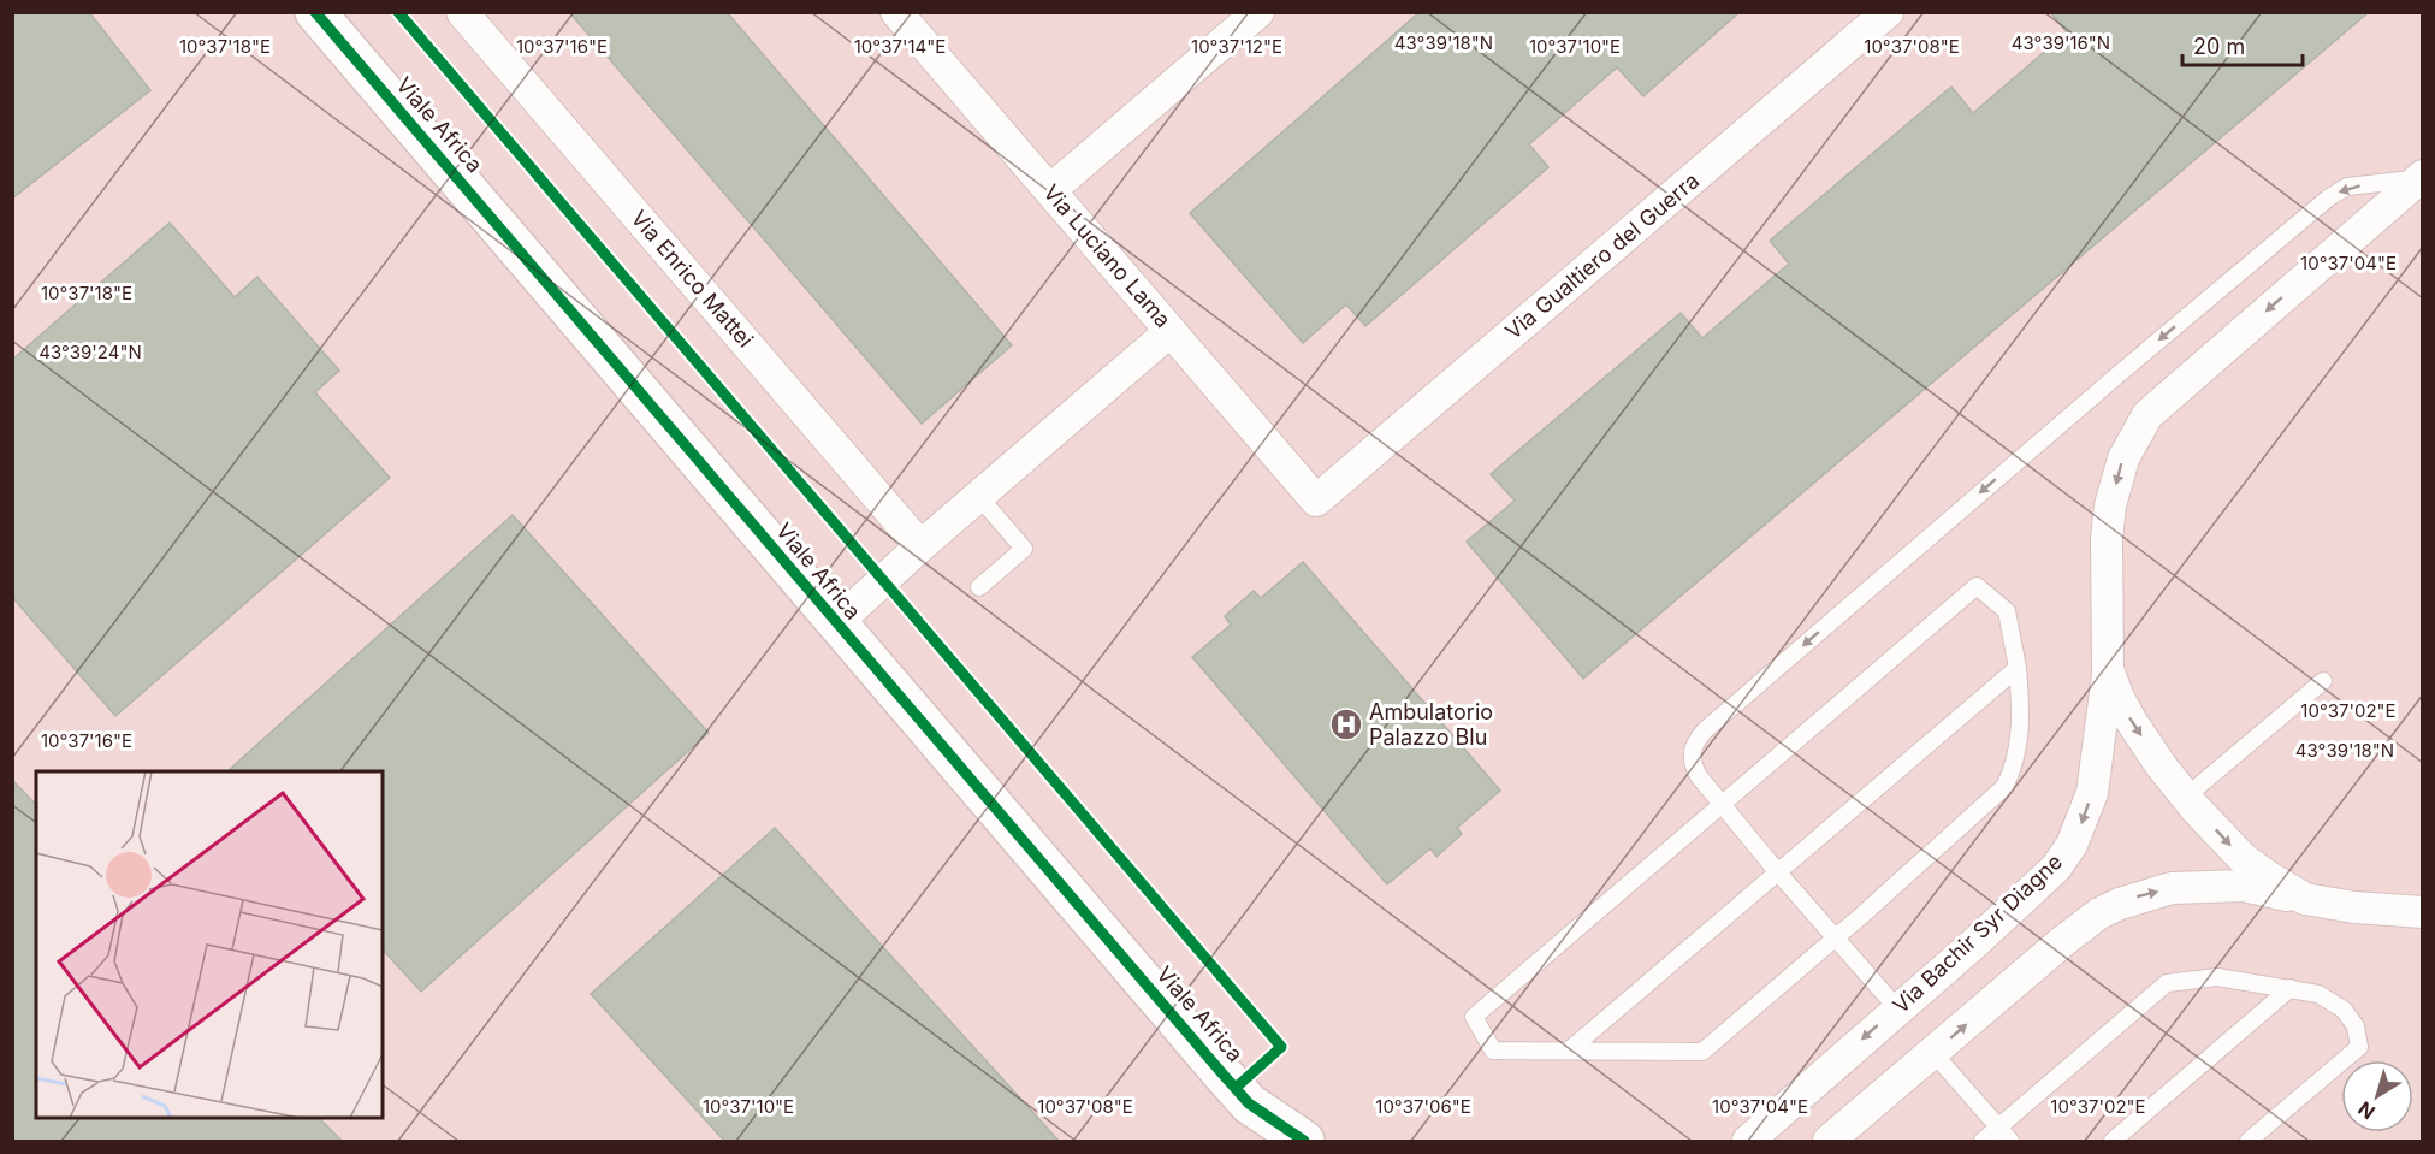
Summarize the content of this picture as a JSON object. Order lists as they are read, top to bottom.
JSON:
{
  "streets": {
    "street": [
      "Viale Africa",
      "Via Luciano Lama",
      "Via Gualtiero del Guerra",
      "Via Enrico Mattei",
      "Via Bachir Syr Diagne"
    ]
  },
  "crossings": [
    ["Via Luciano Lama", "Via Gualtiero del Guerra"]
  ],
  "places": {
    "hospital": ["Ambulatorio Palazzo Blu"]
  },
  "scale_bar": "20 m",
  "north": "bottom left",
  "coordinates": [
    "43°39'18\"N",
    "43°39'16\"N",
    "10°37'18\"E",
    "10°37'16\"E",
    "10°37'14\"E",
    "10°37'12\"E",
    "10°37'10\"E",
    "10°37'08\"E",
    "10°37'04\"E",
    "43°39'24\"N",
    "10°37'02\"E",
    "10°37'06\"E"
  ]
}
